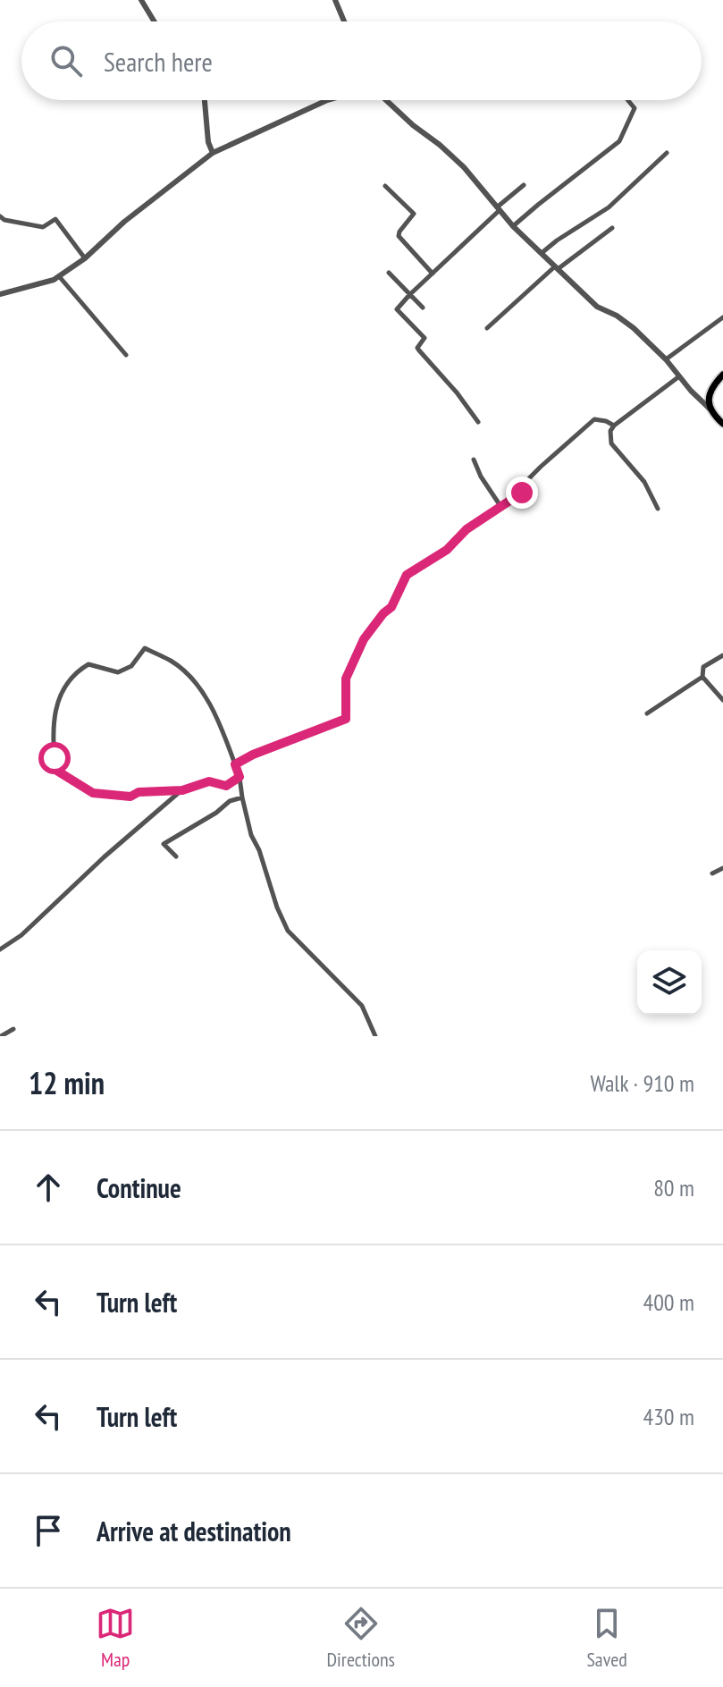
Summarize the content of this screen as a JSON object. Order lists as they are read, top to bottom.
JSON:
{
  "page": {
    "search": "Search here",
    "heading": ["12 min", "Walk · 910 m"],
    "list": [
      ["Continue", "80 m"],
      ["Turn left", "400 m"],
      ["Turn left", "430 m"],
      "Arrive at destination"
    ],
    "nav": ["Map", "Directions", "Saved"]
  }
}
